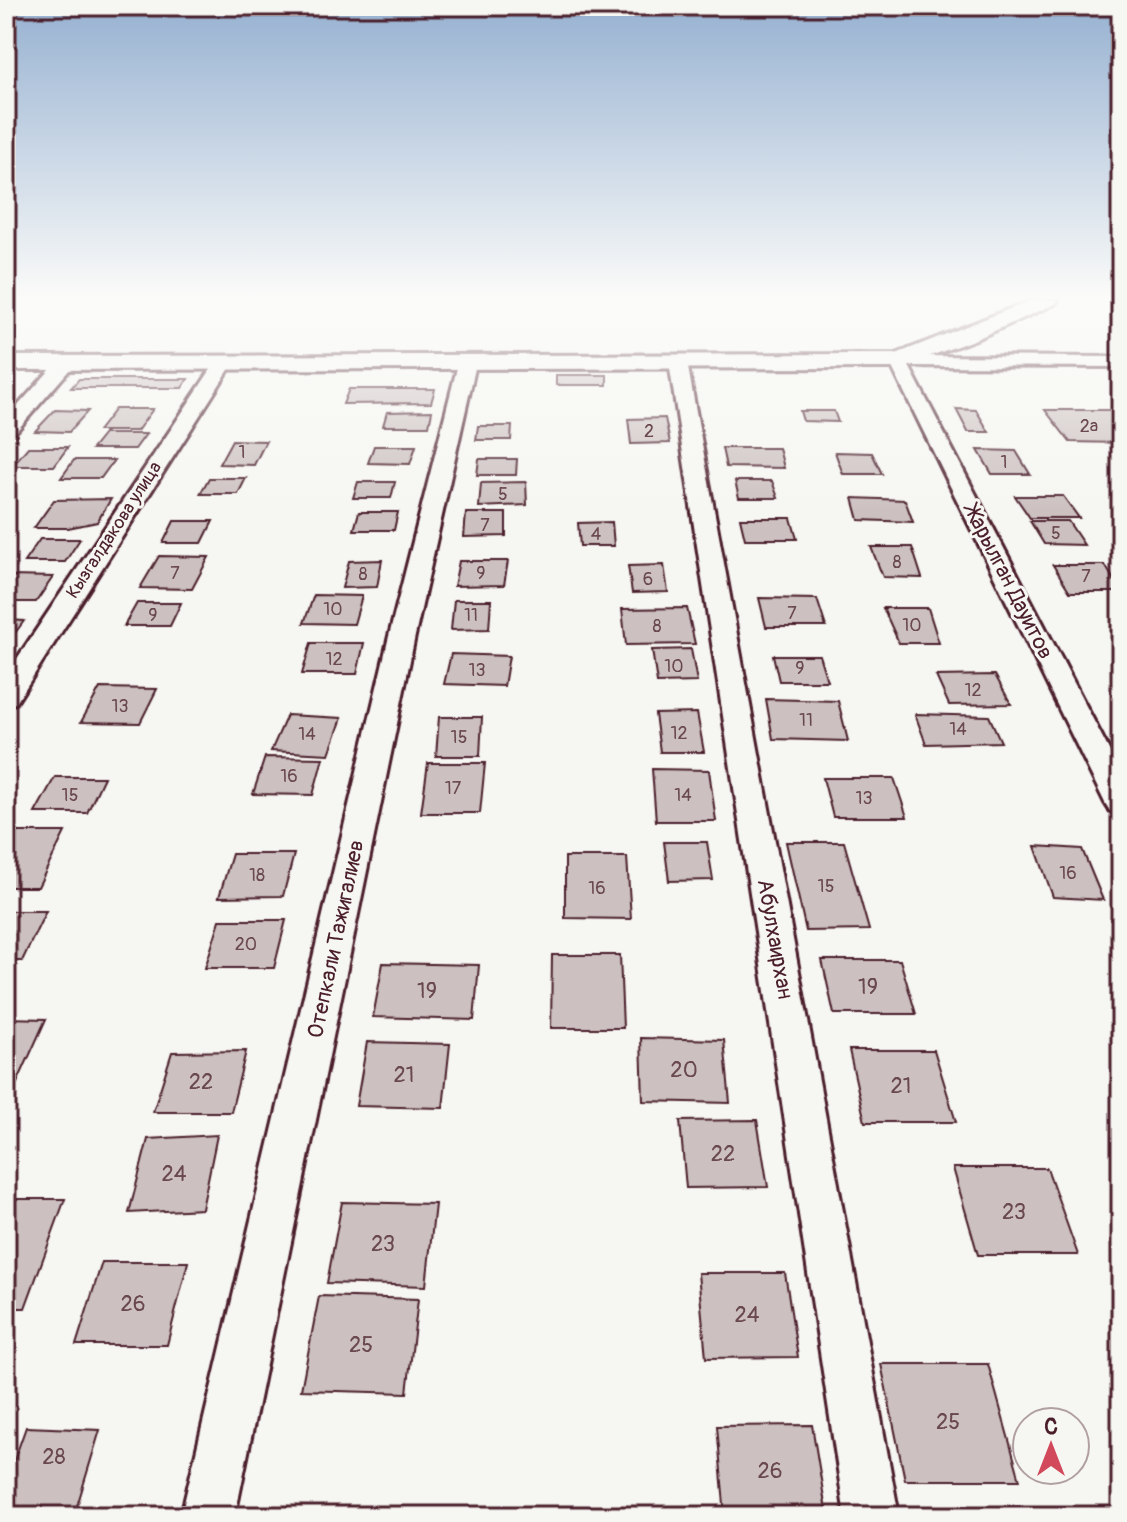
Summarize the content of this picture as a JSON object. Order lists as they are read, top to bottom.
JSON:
{
  "streets": {
    "street": [
      "Кызгалдакова улица",
      "Жарылган Дауитов",
      "Отепкали Тажигалиев",
      "Абулхаирхан"
    ]
  },
  "house_numbers": [
    "2а",
    "2",
    "1",
    "1",
    "5",
    "7",
    "5",
    "4",
    "8",
    "7",
    "9",
    "8",
    "7",
    "6",
    "10",
    "7",
    "9",
    "11",
    "10",
    "8",
    "12",
    "10",
    "9",
    "13",
    "12",
    "13",
    "11",
    "14",
    "12",
    "14",
    "15",
    "16",
    "17",
    "15",
    "14",
    "13",
    "16",
    "18",
    "15",
    "16",
    "20",
    "19",
    "19",
    "20",
    "21",
    "22",
    "21",
    "22",
    "24",
    "23",
    "23",
    "26",
    "24",
    "25",
    "25",
    "28",
    "26"
  ],
  "north": "top"
}
